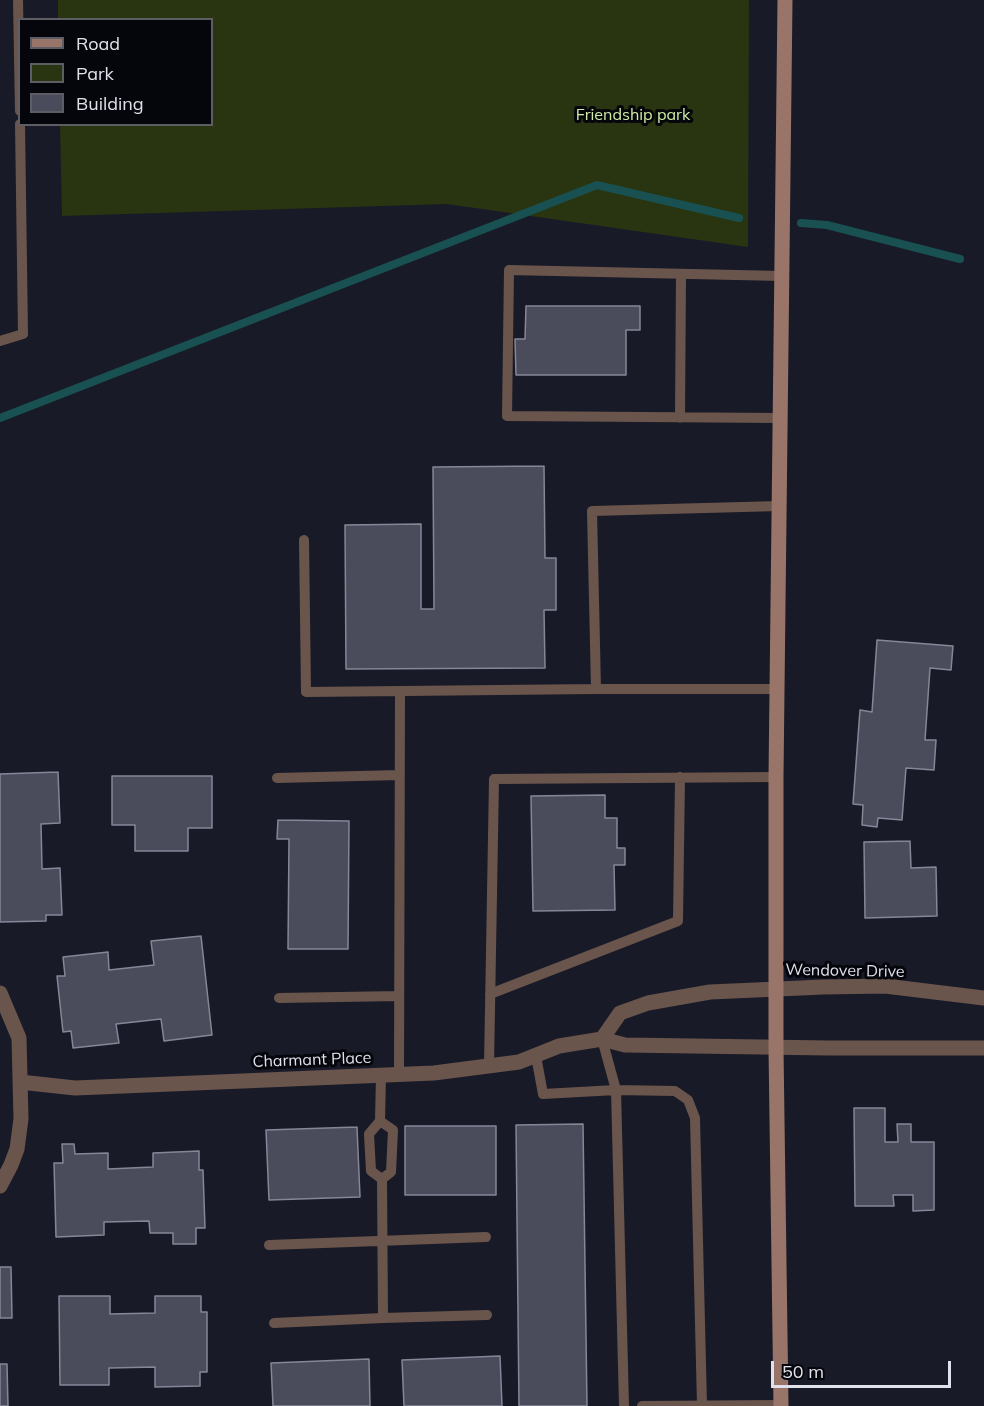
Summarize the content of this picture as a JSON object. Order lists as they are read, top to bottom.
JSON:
{
  "streets": {
    "street": ["Wendover Drive", "Charmant Place"]
  },
  "parks": ["Friendship park"],
  "legend": ["Road", "Park", "Building"],
  "scale_bar": "50 m"
}
